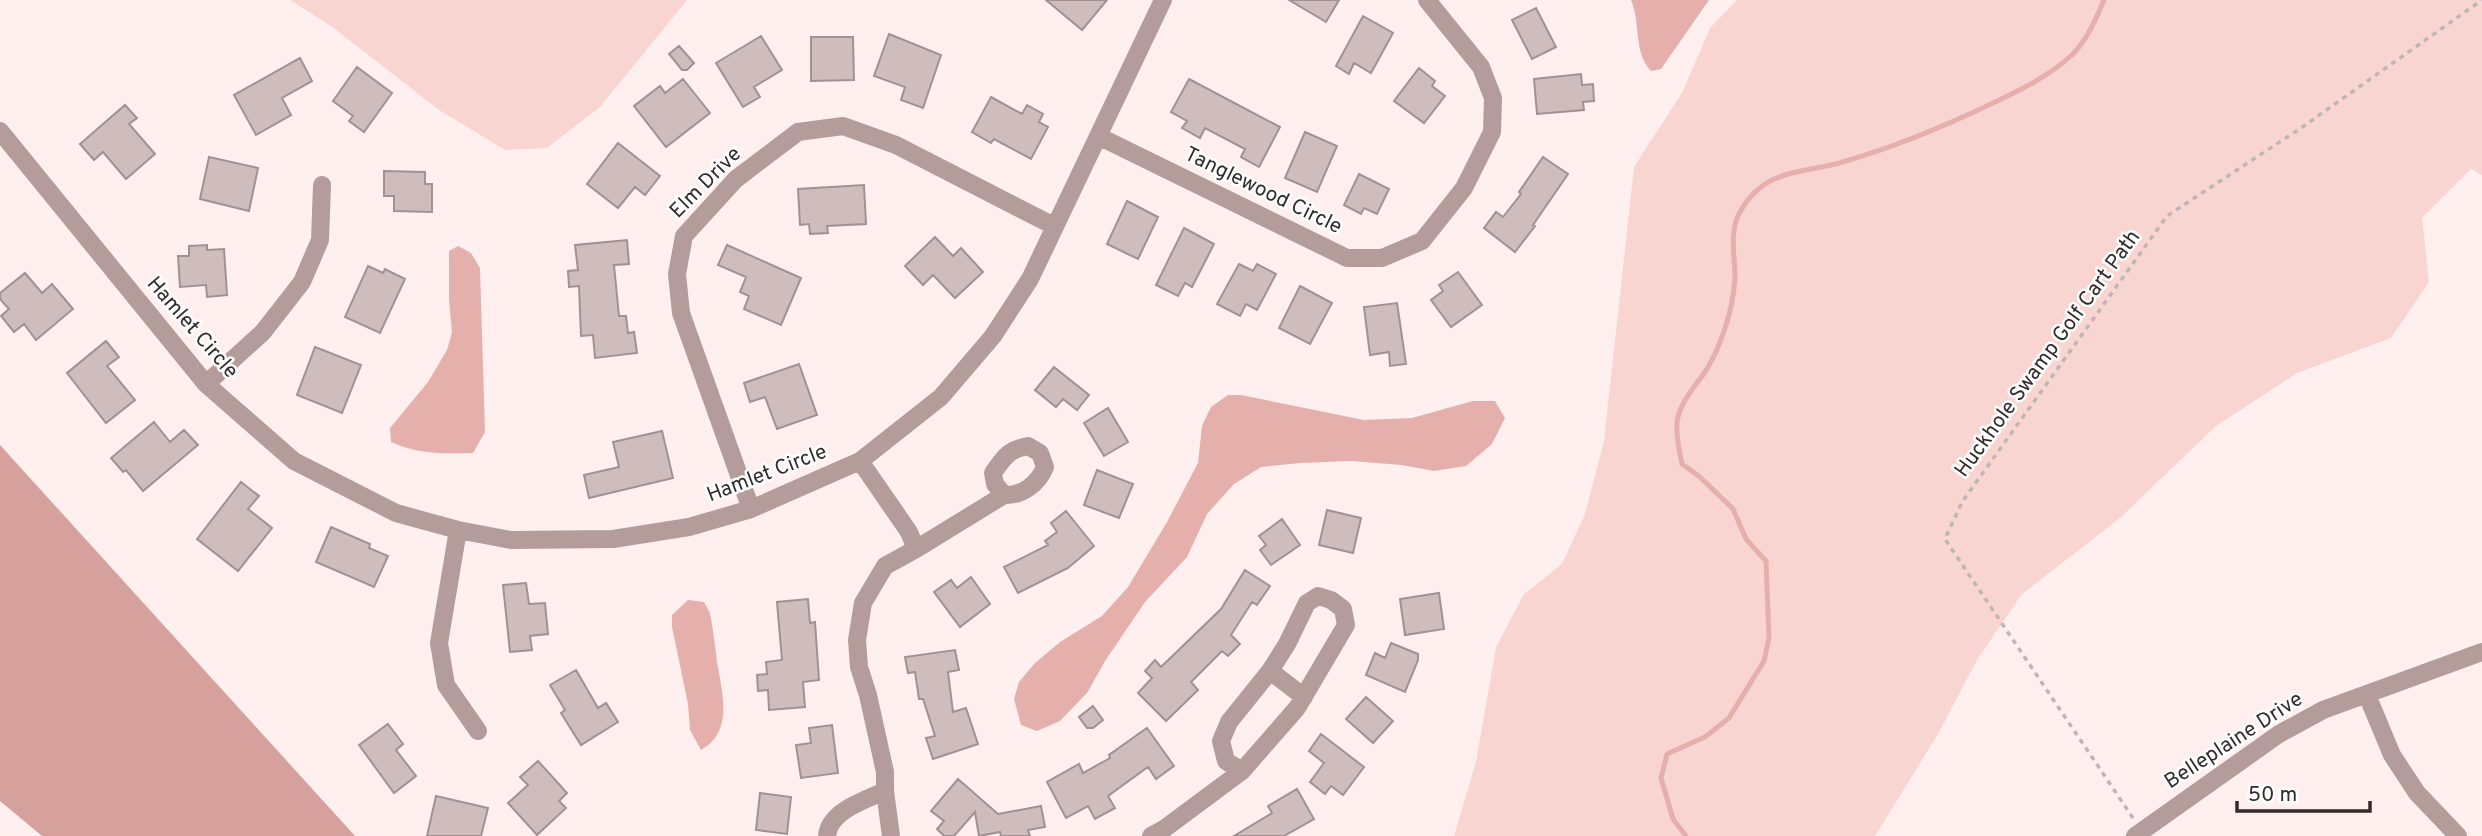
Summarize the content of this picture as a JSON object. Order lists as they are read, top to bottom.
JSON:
{
  "streets": {
    "street": [
      "Elm Drive",
      "Tanglewood Circle",
      "Hamlet Circle",
      "Belleplaine Drive"
    ],
    "path": ["Huckhole Swamp Golf Cart Path"]
  },
  "crossings": [
    ["Elm Drive", "Hamlet Circle"],
    ["Tanglewood Circle", "Hamlet Circle"],
    ["Huckhole Swamp Golf Cart Path", "Belleplaine Drive"]
  ],
  "scale_bar": "50 m"
}
